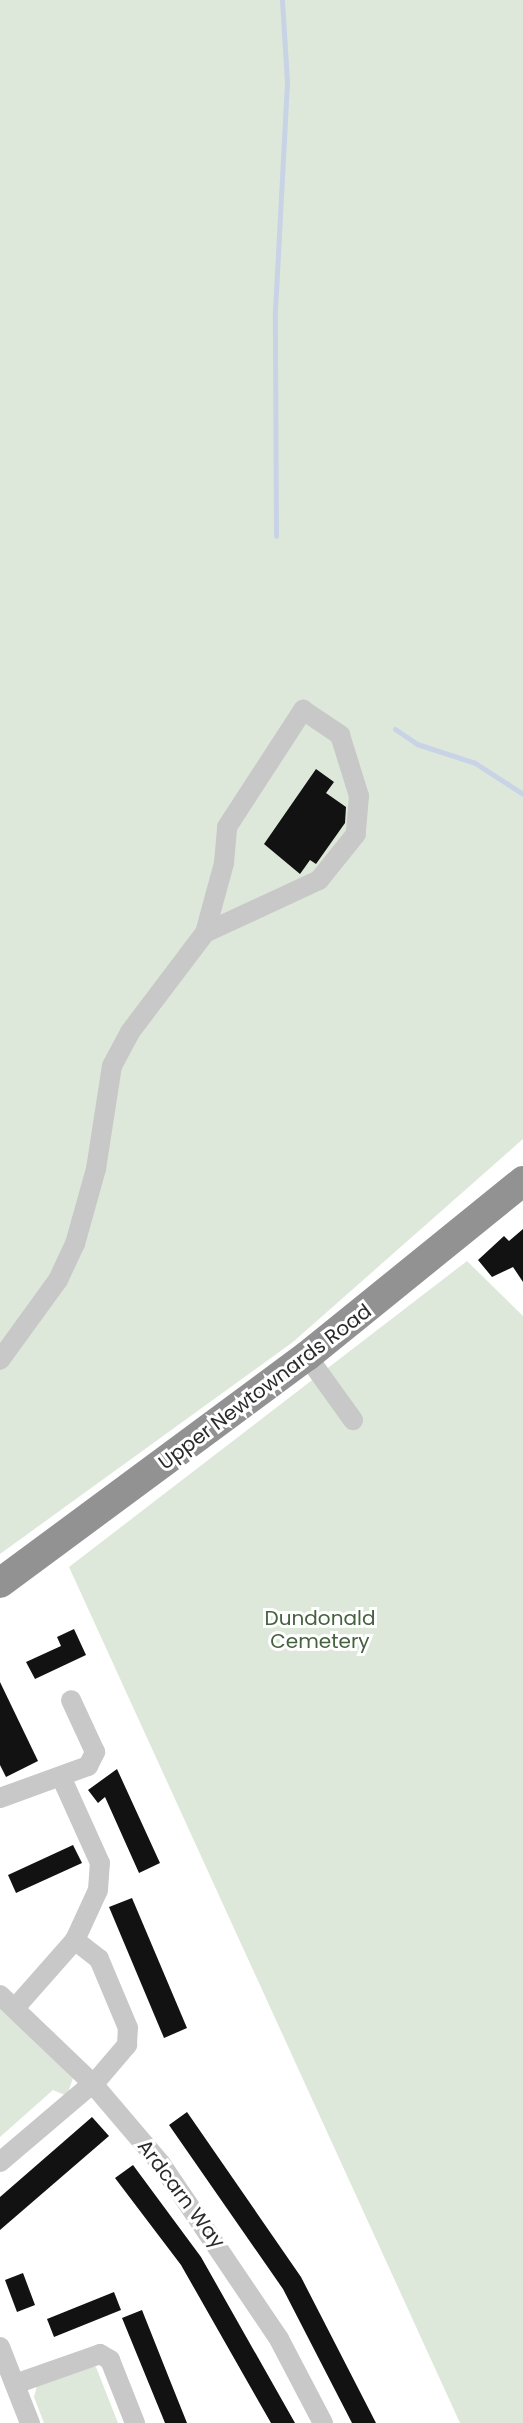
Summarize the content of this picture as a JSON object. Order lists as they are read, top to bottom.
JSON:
{
  "streets": {
    "highway": ["Upper Newtownards Road"],
    "street": ["Ardcarn Way"]
  },
  "parks": ["Dundonald Cemetery"]
}
